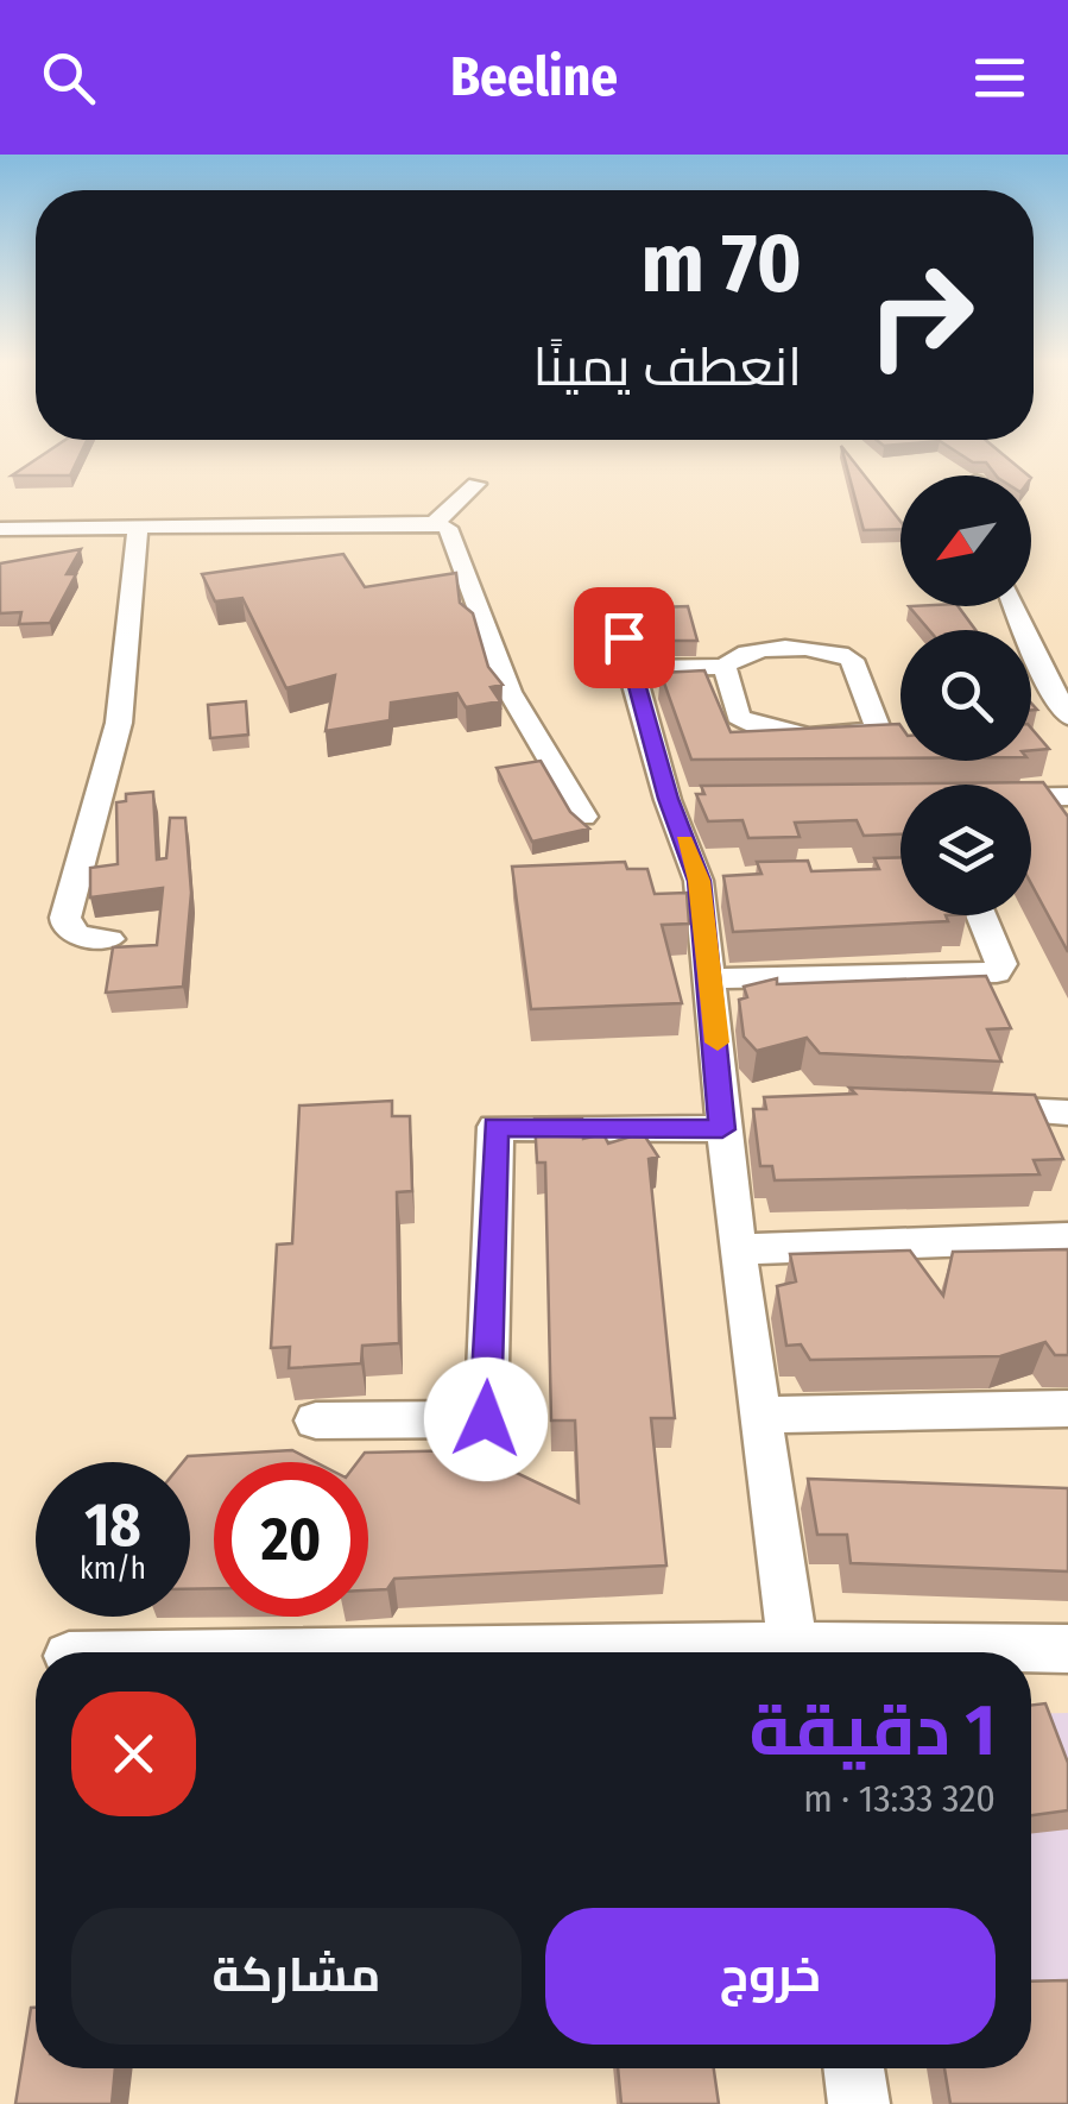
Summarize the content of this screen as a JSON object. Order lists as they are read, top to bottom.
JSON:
{
  "north": "bottom left",
  "page": {
    "header": "Beeline",
    "turn": ["70 m", "انعطف يمينًا"],
    "speed": "18 km/h",
    "limit": "20",
    "heading": ["1 دقيقة", "320 m · 13:33"],
    "buttons": ["خروج", "مشاركة"]
  }
}
